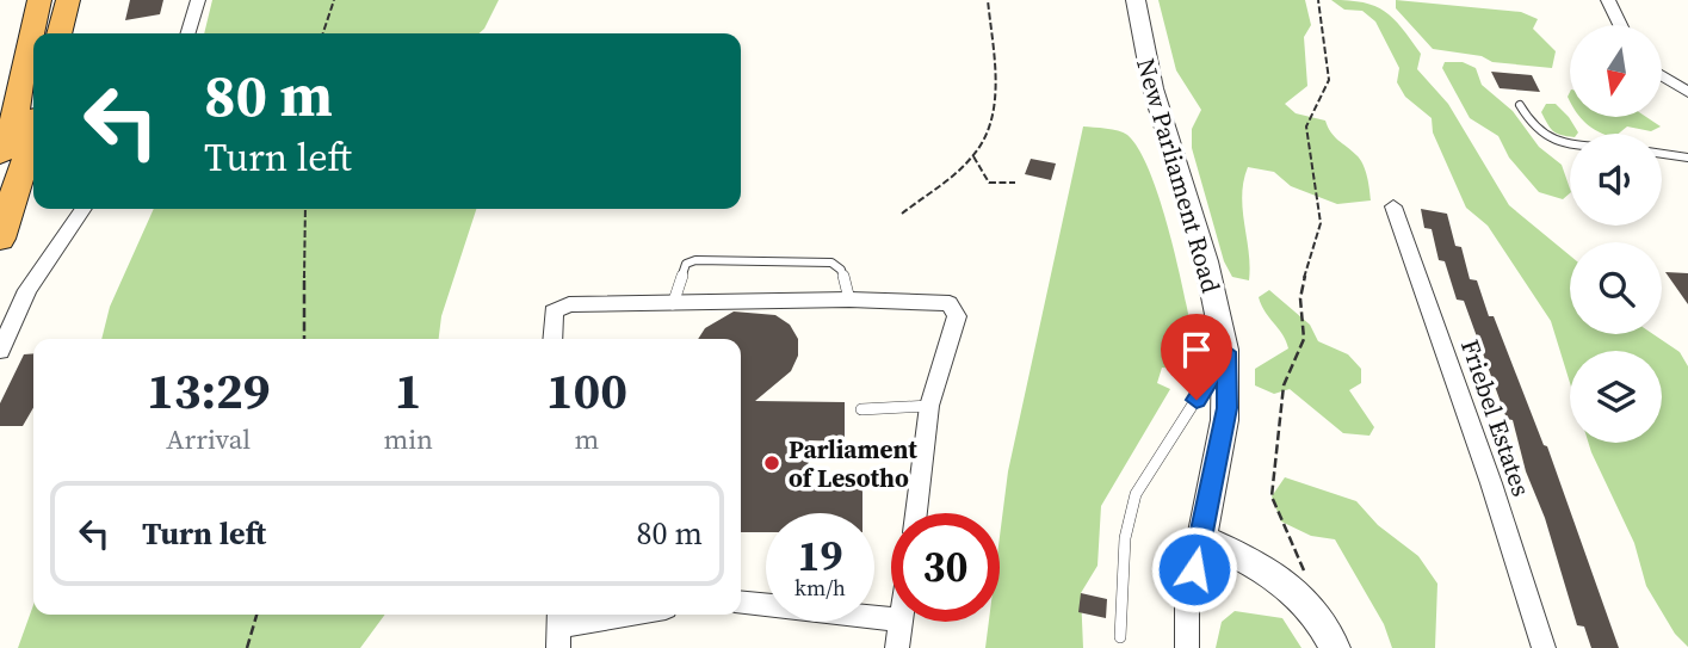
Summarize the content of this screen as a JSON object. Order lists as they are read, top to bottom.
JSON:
{
  "streets": {
    "street": ["New Parliament Road", "Friebel Estates"]
  },
  "places": ["Parliament of Lesotho"],
  "north": "bottom",
  "page": {
    "turn": ["80 m", "Turn left"],
    "eta": [
      "13:29",
      "Arrival",
      "1",
      "min",
      "100",
      "m"
    ],
    "list": [
      {
        "name": "Turn left",
        "value": "80 m"
      }
    ],
    "speed": "19 km/h",
    "limit": "30"
  }
}
